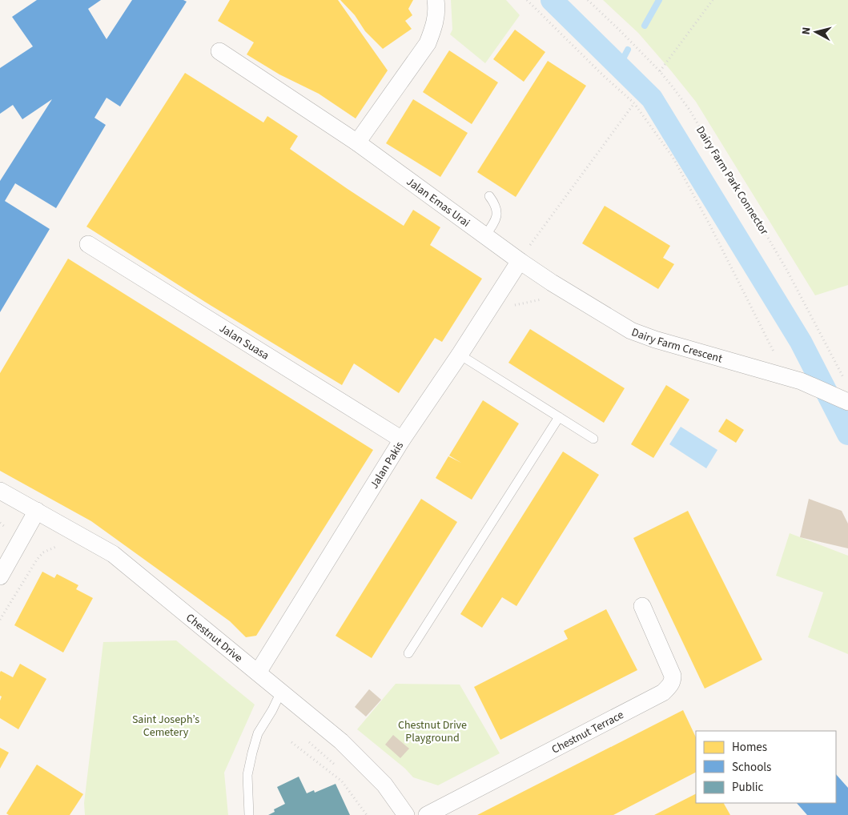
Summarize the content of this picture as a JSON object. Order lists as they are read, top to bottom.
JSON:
{
  "streets": {
    "street": [
      "Jalan Emas Urai",
      "Jalan Suasa",
      "Dairy Farm Crescent",
      "Jalan Pakis",
      "Chestnut Drive",
      "Chestnut Terrace"
    ],
    "path": ["Dairy Farm Park Connector"]
  },
  "crossings": [
    ["Jalan Emas Urai", "Dairy Farm Crescent"],
    ["Jalan Emas Urai", "Jalan Pakis"],
    ["Jalan Suasa", "Jalan Pakis"],
    ["Dairy Farm Crescent", "Jalan Pakis"],
    ["Jalan Pakis", "Chestnut Drive"]
  ],
  "parks": ["Saint Joseph’s Cemetery", "Chestnut Drive Playground"],
  "legend": ["Homes", "Schools", "Public"],
  "north": "left"
}
